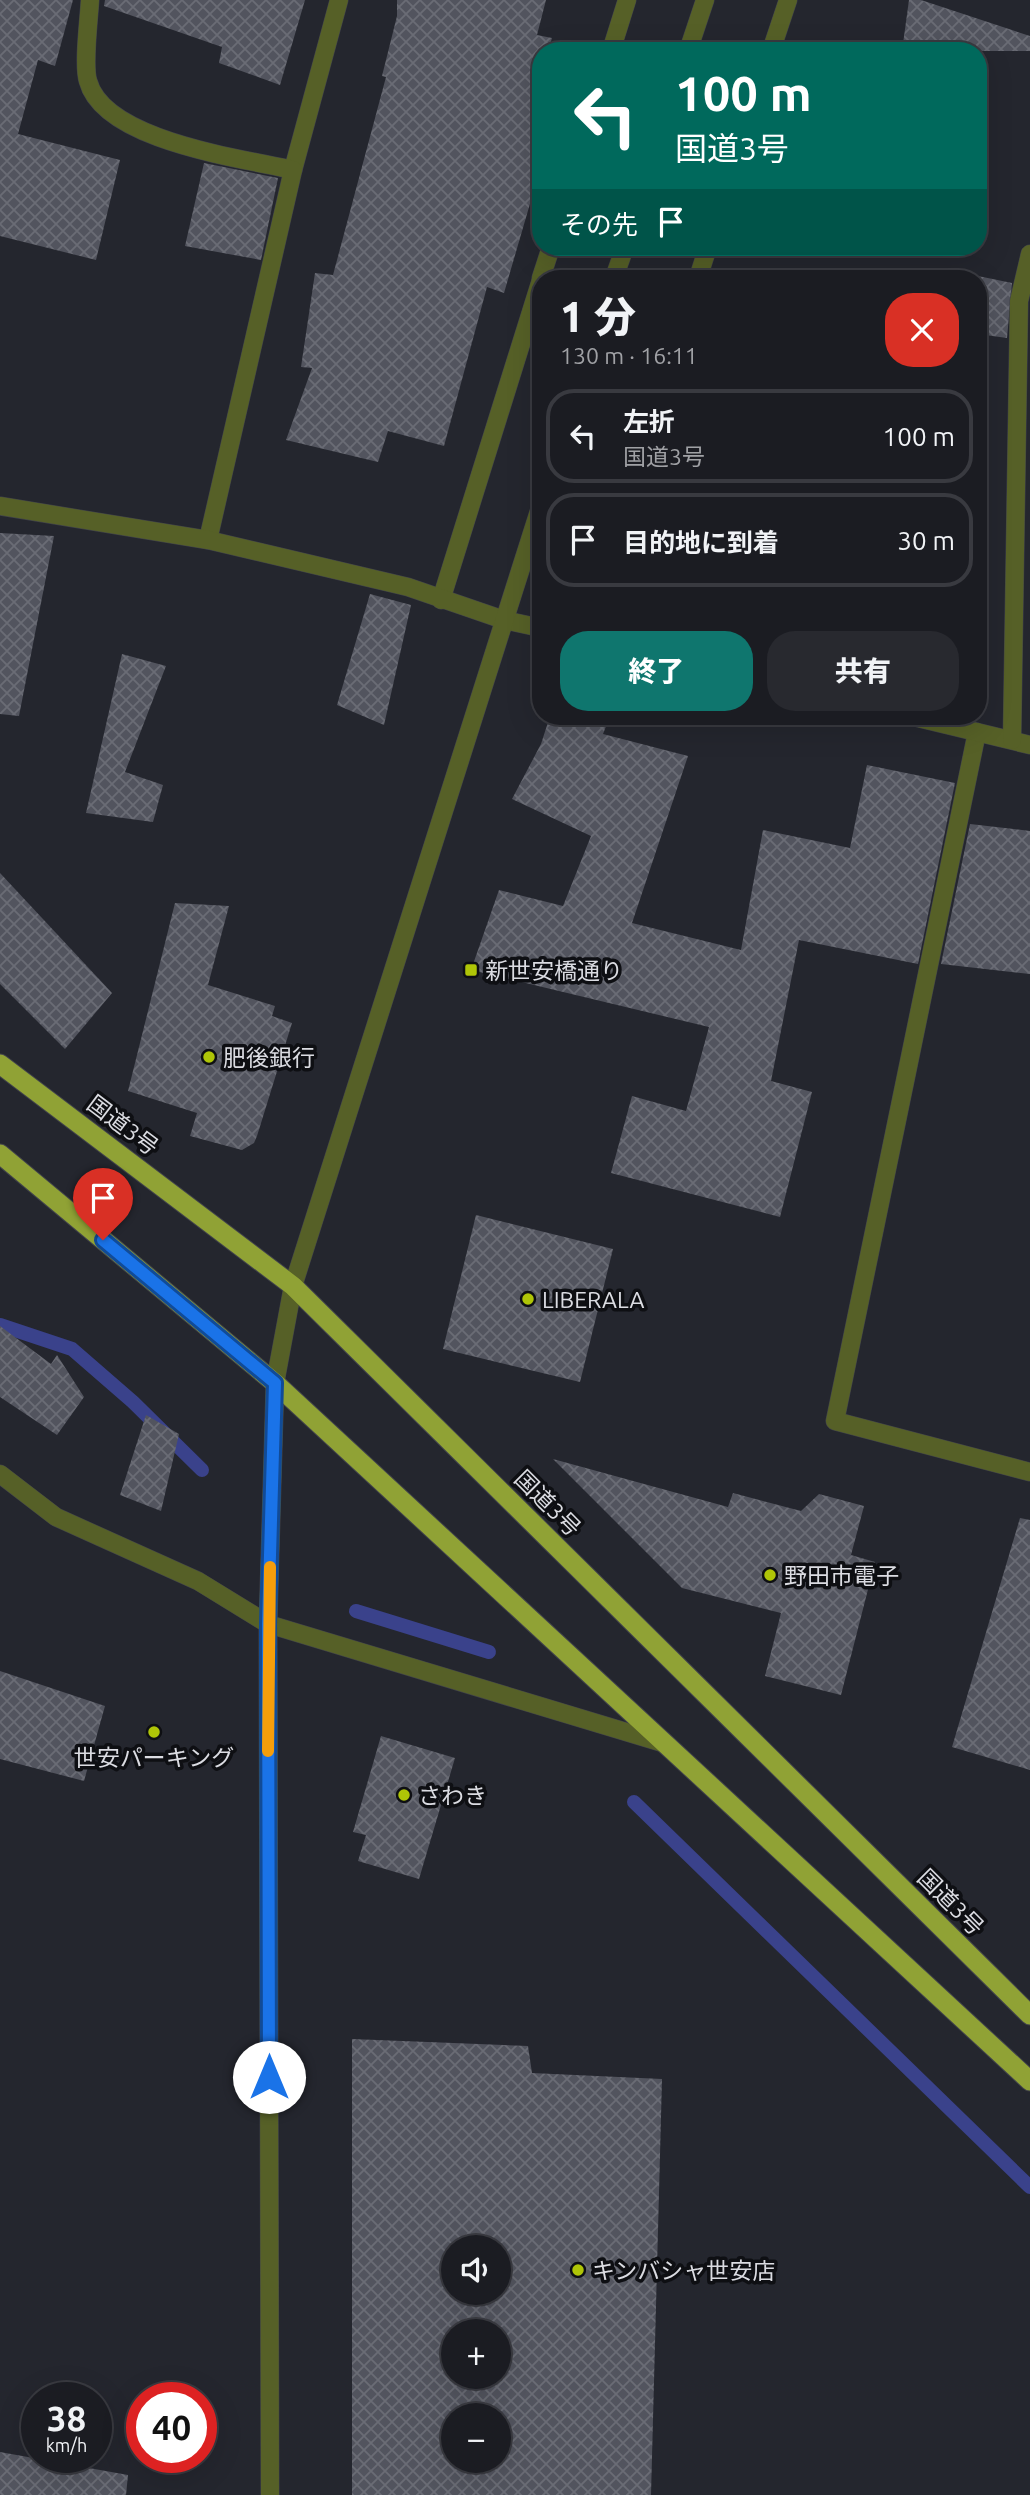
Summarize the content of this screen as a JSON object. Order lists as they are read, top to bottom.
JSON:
{
  "streets": {
    "highway": ["国道3号"]
  },
  "places": {
    "transit": ["新世安橋通り"],
    "other": [
      "肥後銀行",
      "LIBERALA",
      "野田市電子",
      "世安パーキング",
      "さわき",
      "キンバシャ世安店"
    ]
  },
  "page": {
    "turn": ["100 m", "国道3号"],
    "then": "その先",
    "heading": ["1 分", "130 m · 16:11"],
    "list": [
      {
        "name": "左折",
        "note": "国道3号",
        "value": "100 m"
      },
      {
        "name": "目的地に到着",
        "value": "30 m"
      }
    ],
    "buttons": ["終了", "共有"],
    "map_buttons": ["+", "−"],
    "speed": "38 km/h",
    "limit": "40"
  }
}
